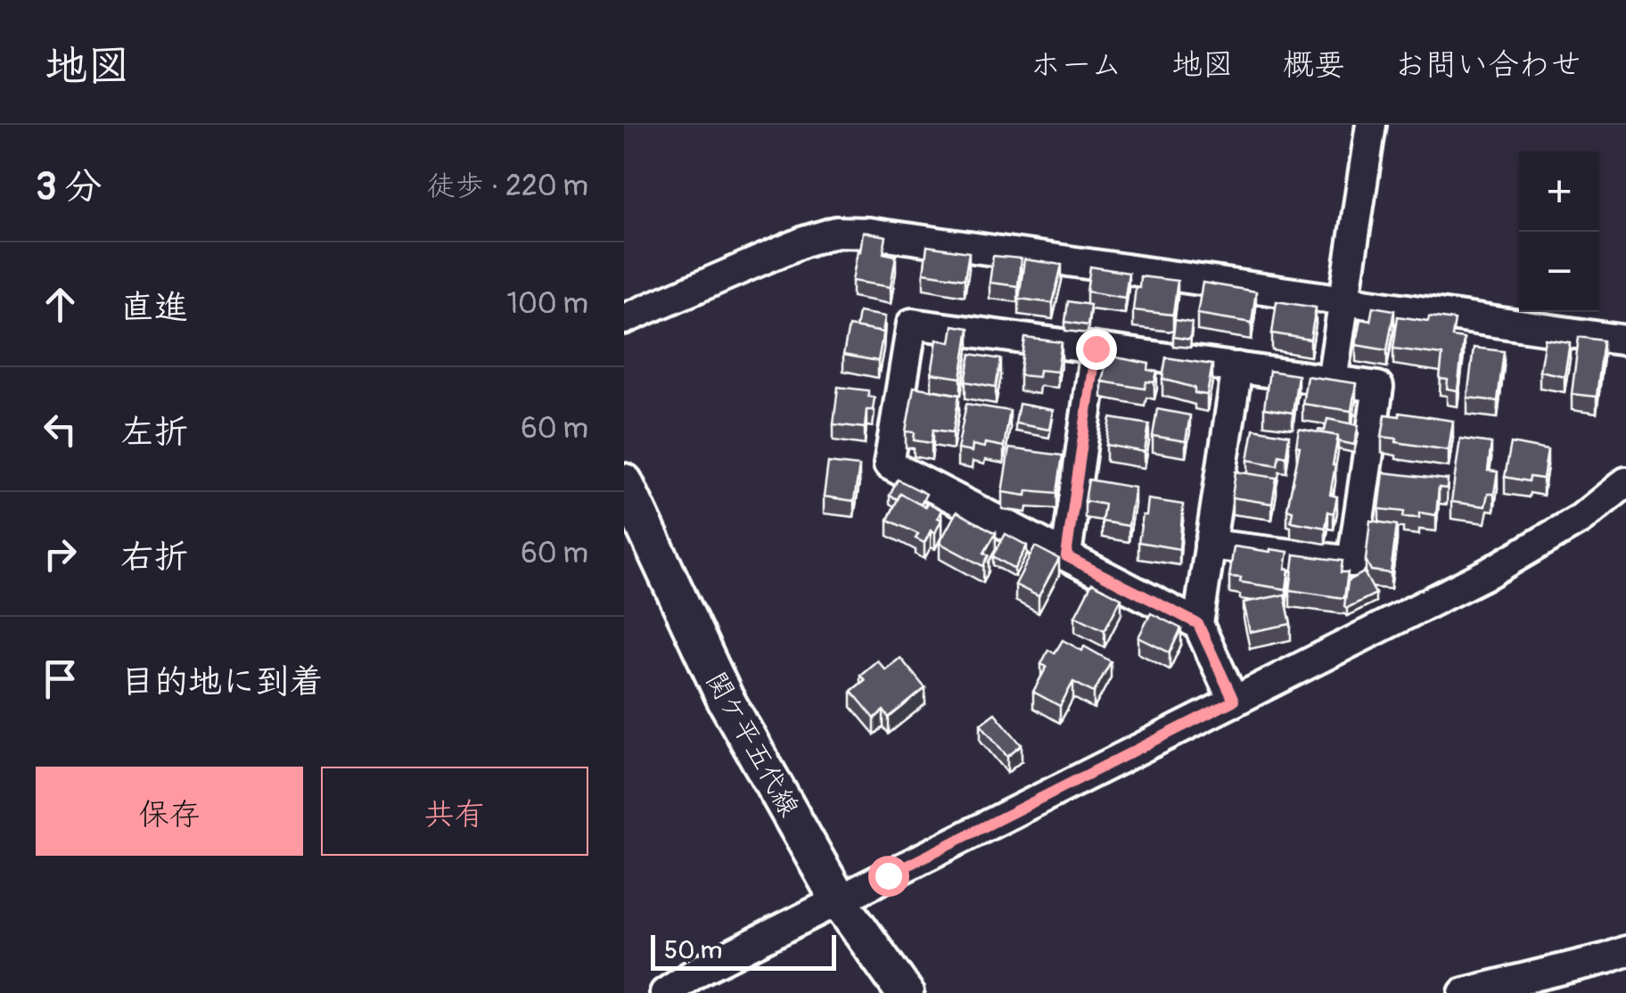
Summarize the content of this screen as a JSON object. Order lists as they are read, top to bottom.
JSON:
{
  "streets": {
    "main road": ["関ケ平五代線"]
  },
  "scale_bar": "50 m",
  "page": {
    "header": "地図",
    "nav": [
      "ホーム",
      "地図",
      "概要",
      "お問い合わせ"
    ],
    "heading": ["3 分", "徒歩 · 220 m"],
    "map_buttons": ["+", "−"],
    "list": [
      ["直進", "100 m"],
      ["左折", "60 m"],
      ["右折", "60 m"],
      "目的地に到着"
    ],
    "buttons": ["保存", "共有"],
    "scale": "50 m"
  }
}
